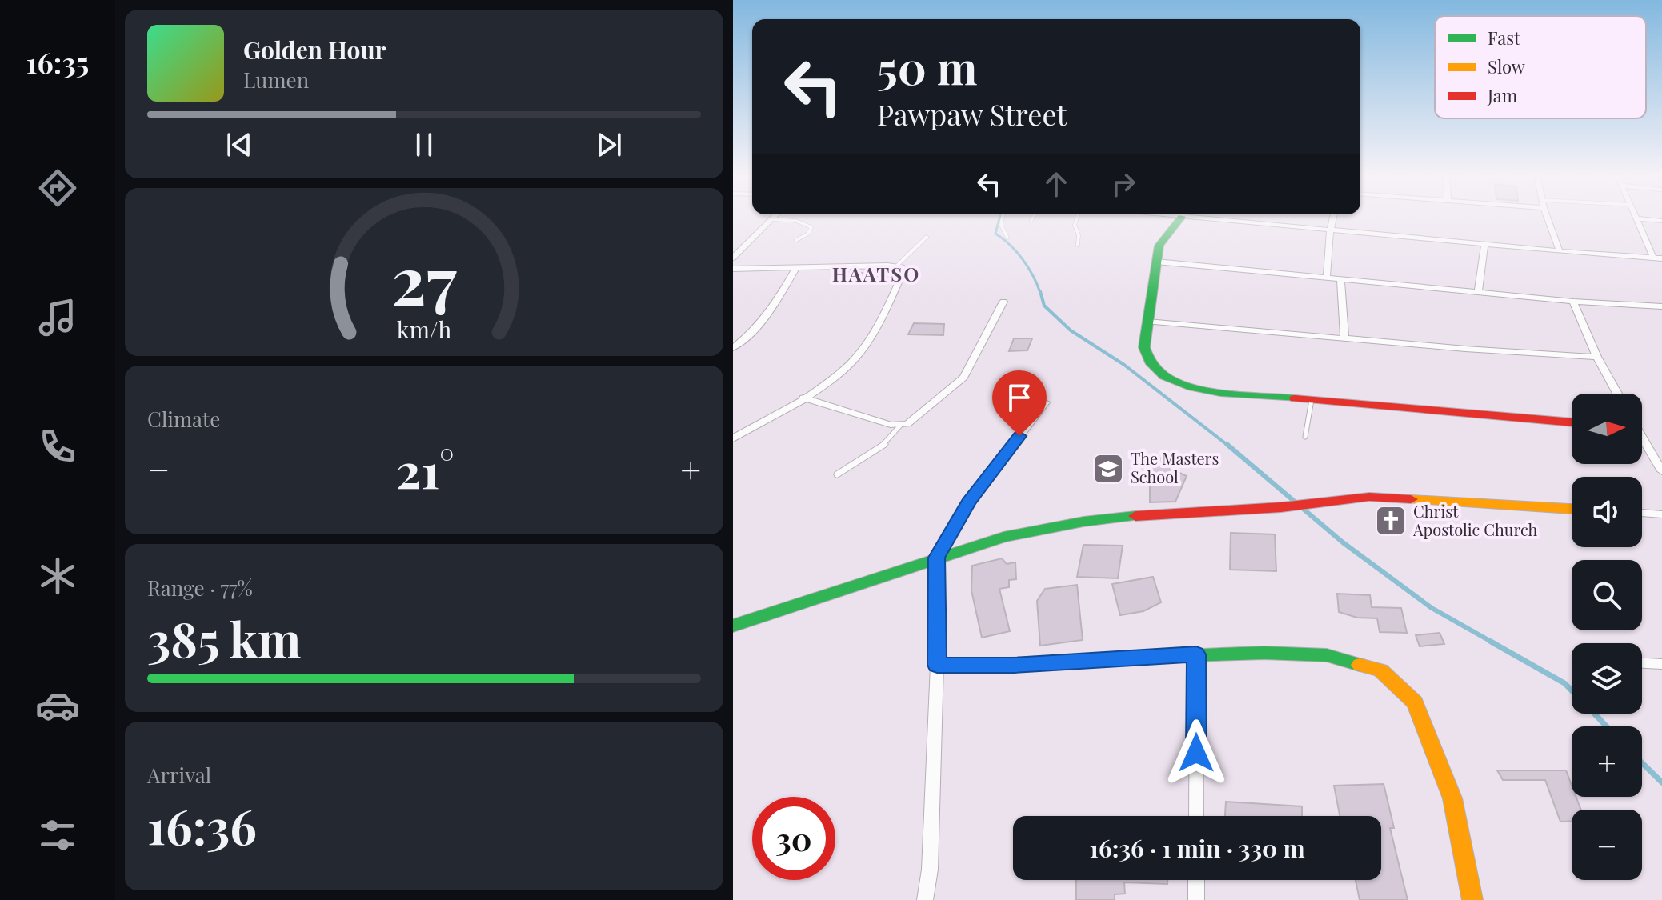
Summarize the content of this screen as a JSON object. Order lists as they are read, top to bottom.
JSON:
{
  "districts": ["HAATSO"],
  "places": {
    "school or university": ["The Masters School"],
    "church": ["Christ Apostolic Church"]
  },
  "legend": ["Fast", "Slow", "Jam"],
  "north": "right",
  "page": {
    "tabs": "16:35",
    "turn": ["50 m", "Pawpaw Street"],
    "song": ["Golden Hour", "Lumen"],
    "tile": [
      "Climate",
      ["Range · 77%", "385 km"],
      ["Arrival", "16:36"]
    ],
    "map_buttons": ["+", "−"],
    "heat": ["−", "21°", "+"],
    "limit": "30",
    "trip": "16:36 · 1 min · 330 m",
    "gauge": ["27", "km/h"]
  }
}
